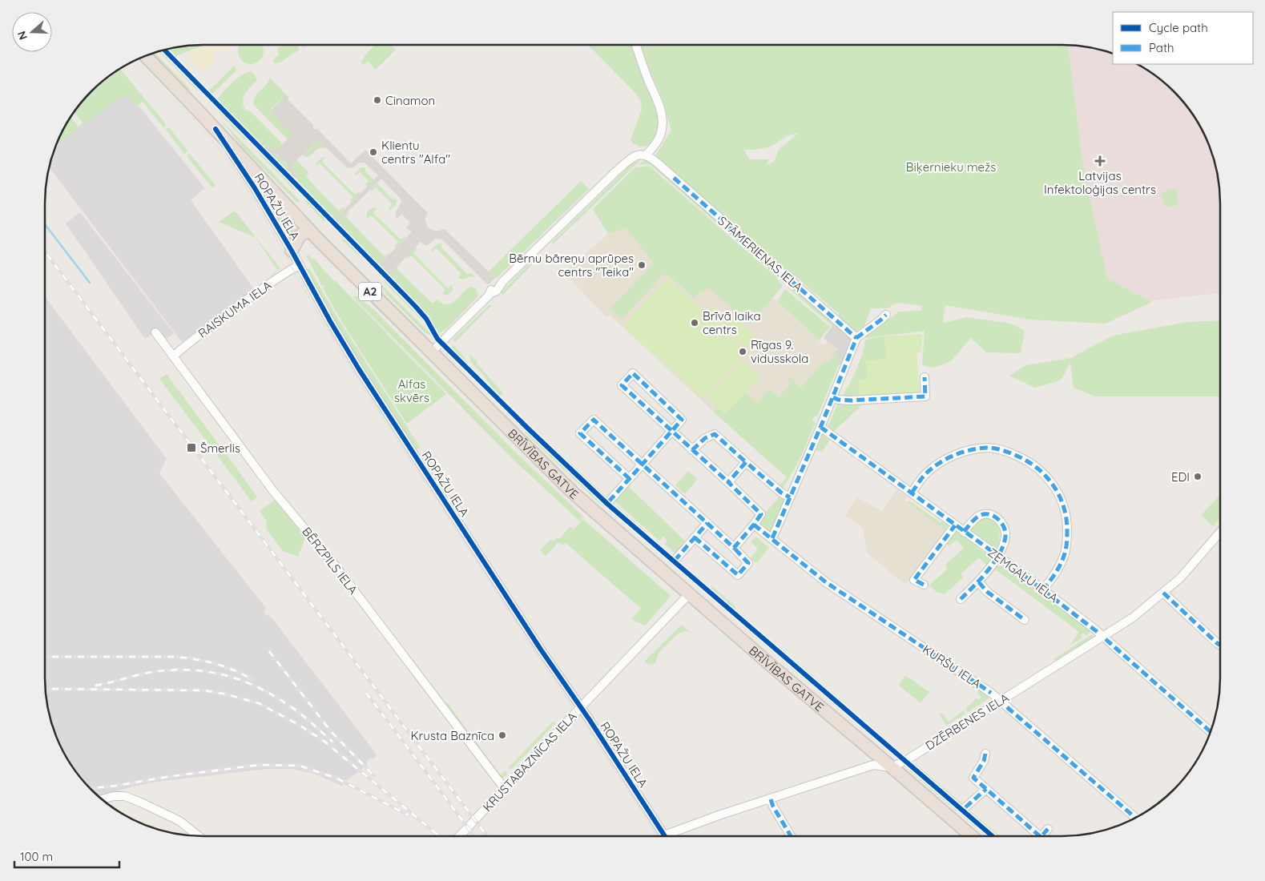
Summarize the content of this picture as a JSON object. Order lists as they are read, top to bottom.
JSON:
{
  "streets": {
    "highway": ["A2", "BRĪVĪBAS GATVE"],
    "street": [
      "ROPAŽU IELA",
      "STĀMERIENAS IELA",
      "RAISKUMA IELA",
      "BĒRZPILS IELA",
      "ZEMGAĻU IELA",
      "KURŠU IELA",
      "DZĒRBENES IELA",
      "KRUSTABAZNĪCAS IELA"
    ]
  },
  "crossings": [
    ["ROPAŽU IELA", "RAISKUMA IELA"],
    ["ROPAŽU IELA", "BRĪVĪBAS GATVE"],
    ["ROPAŽU IELA", "KRUSTABAZNĪCAS IELA"],
    ["RAISKUMA IELA", "BĒRZPILS IELA"],
    ["BRĪVĪBAS GATVE", "DZĒRBENES IELA"],
    ["BRĪVĪBAS GATVE", "KRUSTABAZNĪCAS IELA"],
    ["BĒRZPILS IELA", "KRUSTABAZNĪCAS IELA"],
    ["ZEMGAĻU IELA", "DZĒRBENES IELA"],
    ["KURŠU IELA", "DZĒRBENES IELA"]
  ],
  "parks": ["Biķernieku mežs", "Alfas skvērs"],
  "places": {
    "other": [
      "Cinamon",
      "Klientu centrs \"Alfa\"",
      "Bērnu bāreņu aprūpes centrs \"Teika\"",
      "Brīvā laika centrs",
      "Rīgas 9. vidusskola",
      "EDI",
      "Krusta Baznīca"
    ],
    "health": ["Latvijas Infektoloģijas centrs"],
    "transit": ["Šmerlis"]
  },
  "legend": ["Cycle path", "Path"],
  "scale_bar": "100 m",
  "north": "left"
}
